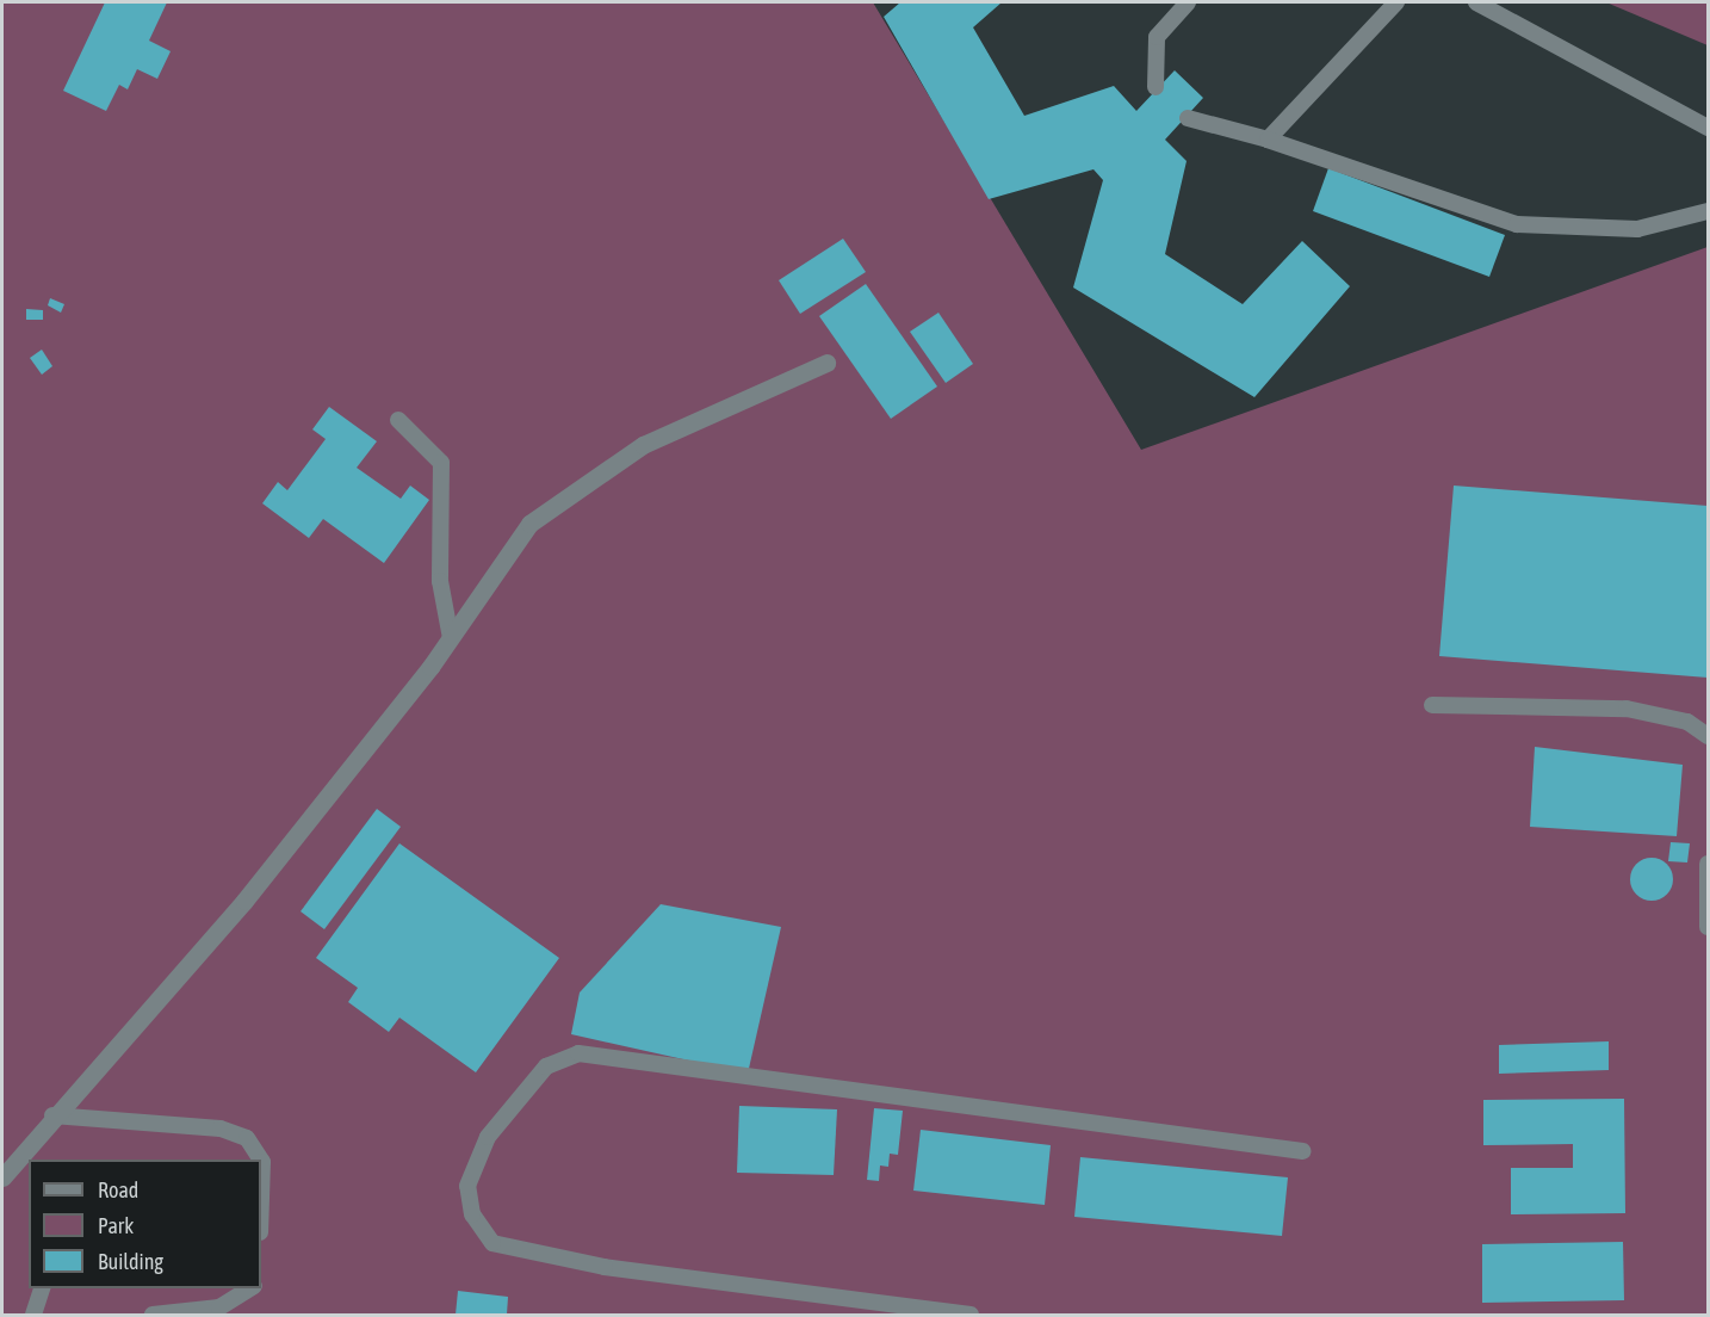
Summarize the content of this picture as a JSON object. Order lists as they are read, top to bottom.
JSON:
{
  "legend": ["Road", "Park", "Building"]
}
